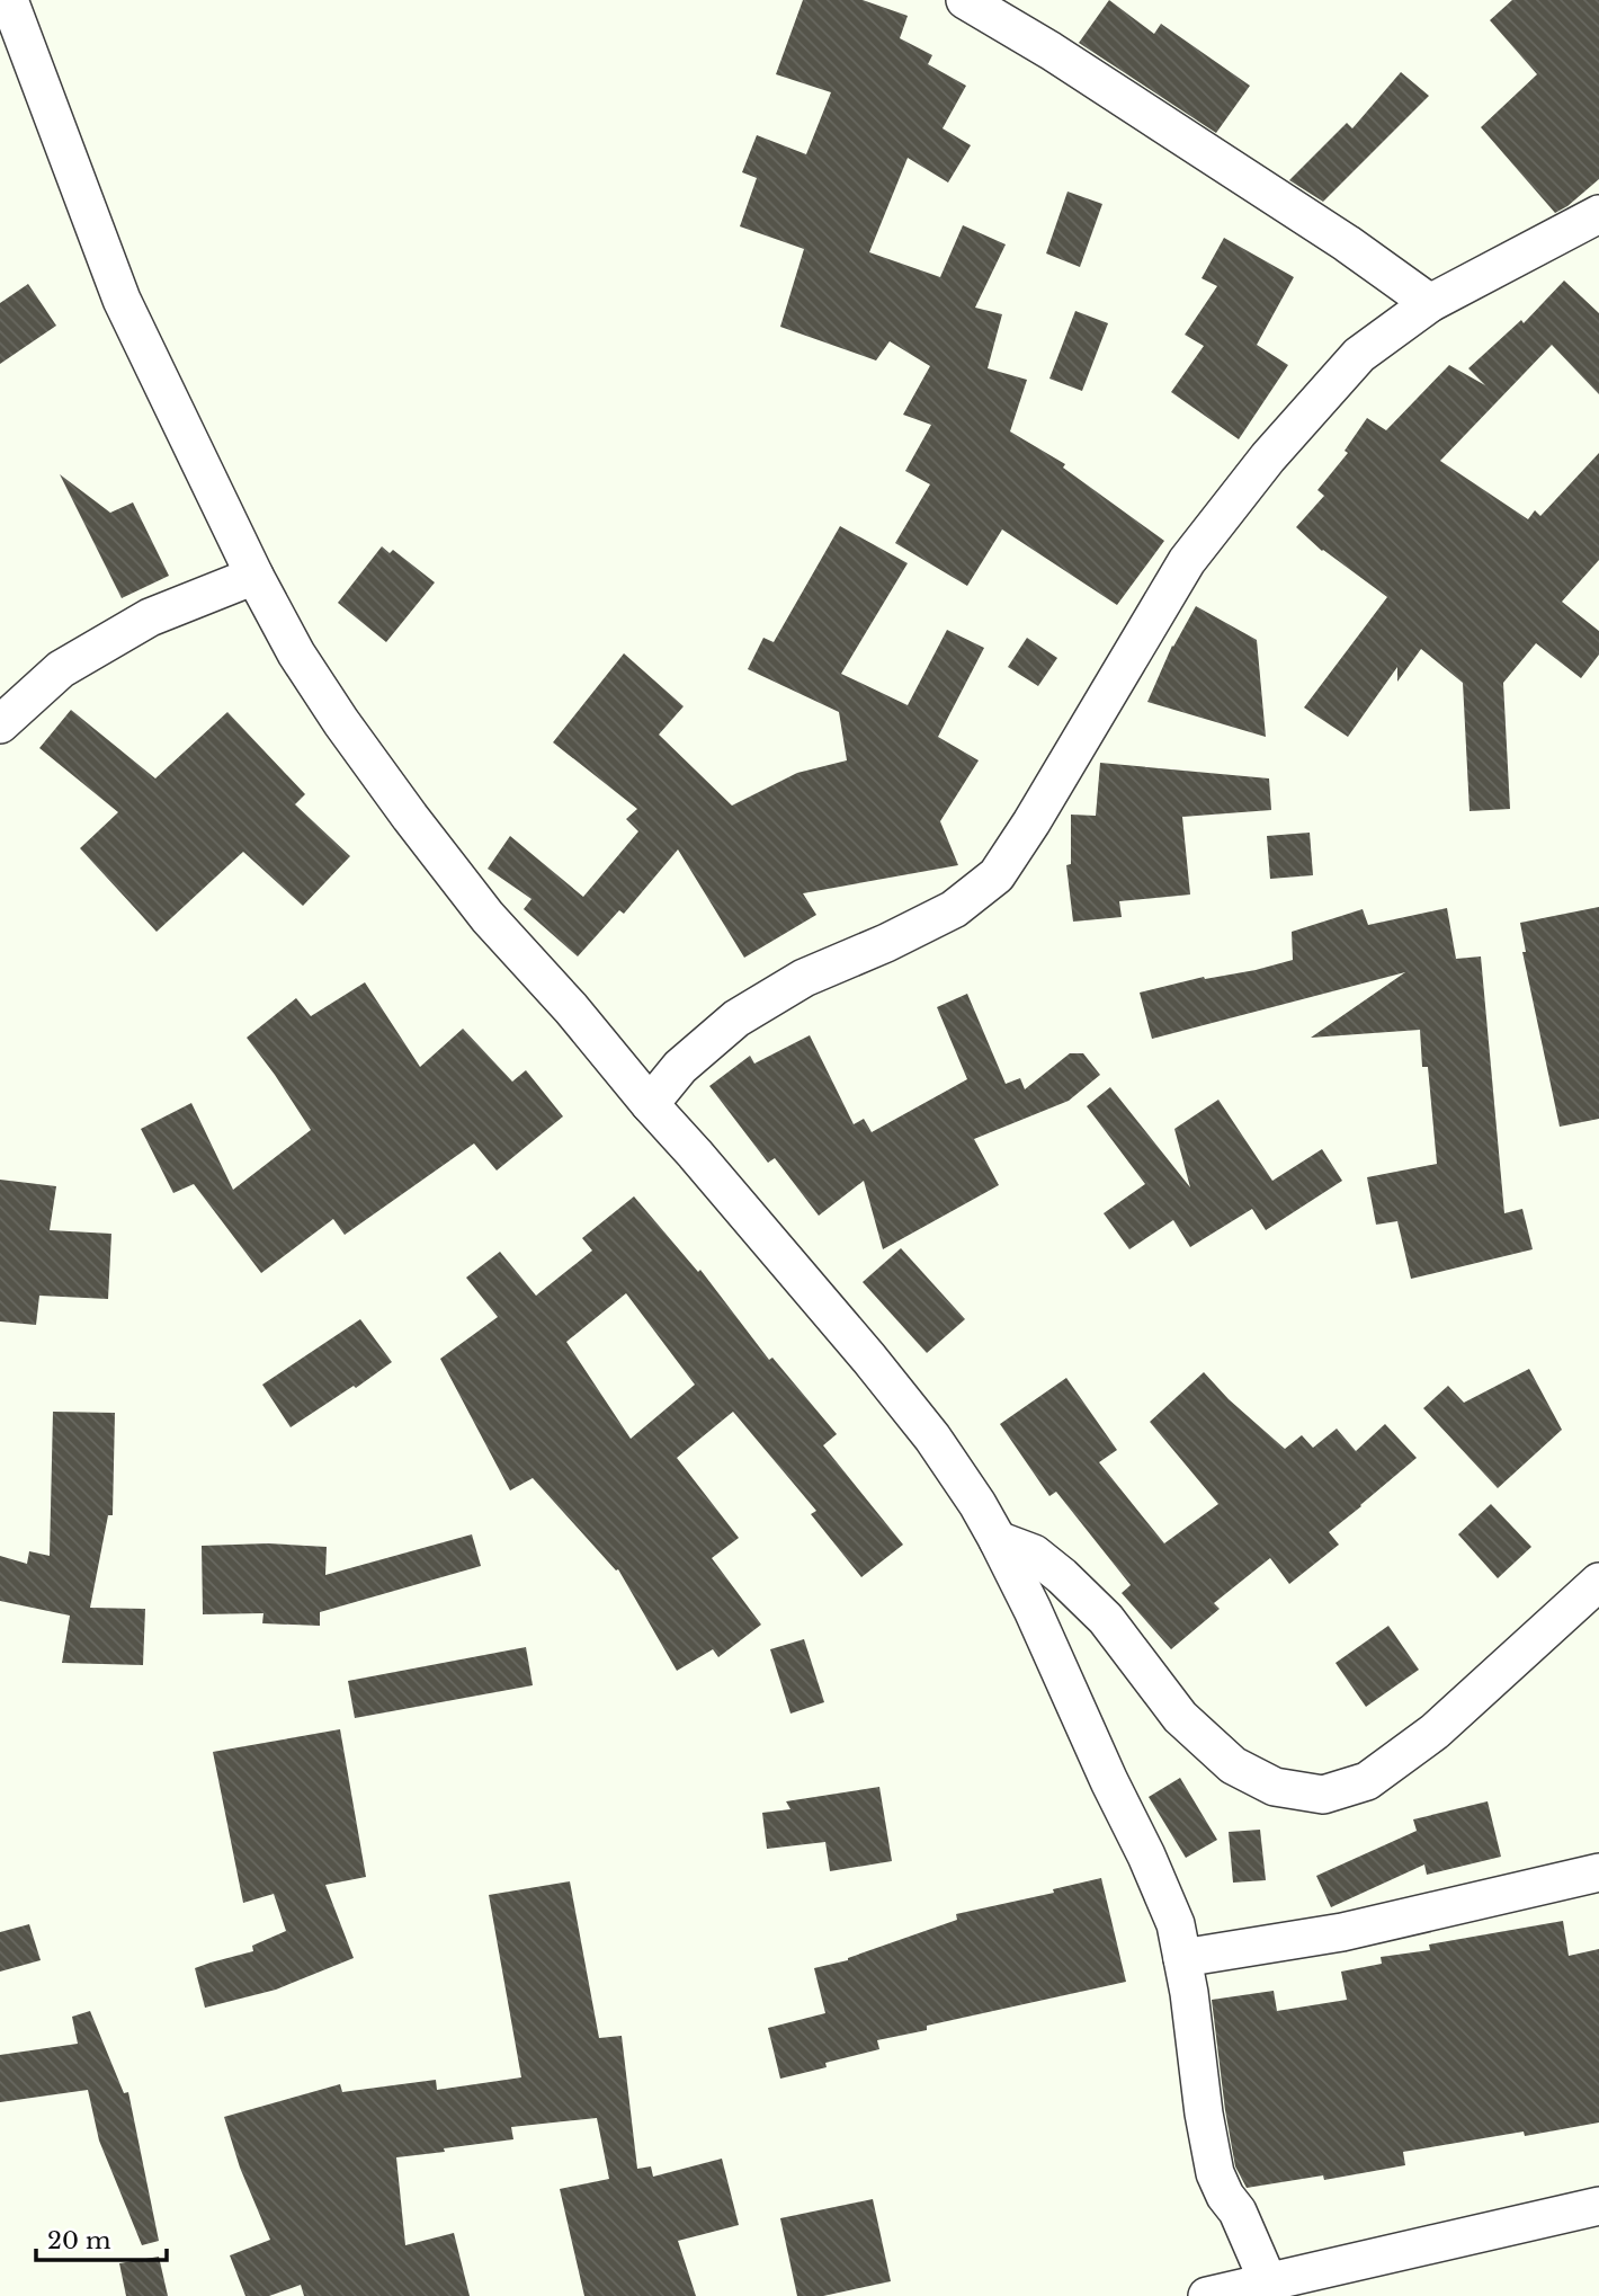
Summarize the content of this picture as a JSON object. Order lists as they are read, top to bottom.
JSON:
{
  "scale_bar": "20 m"
}
